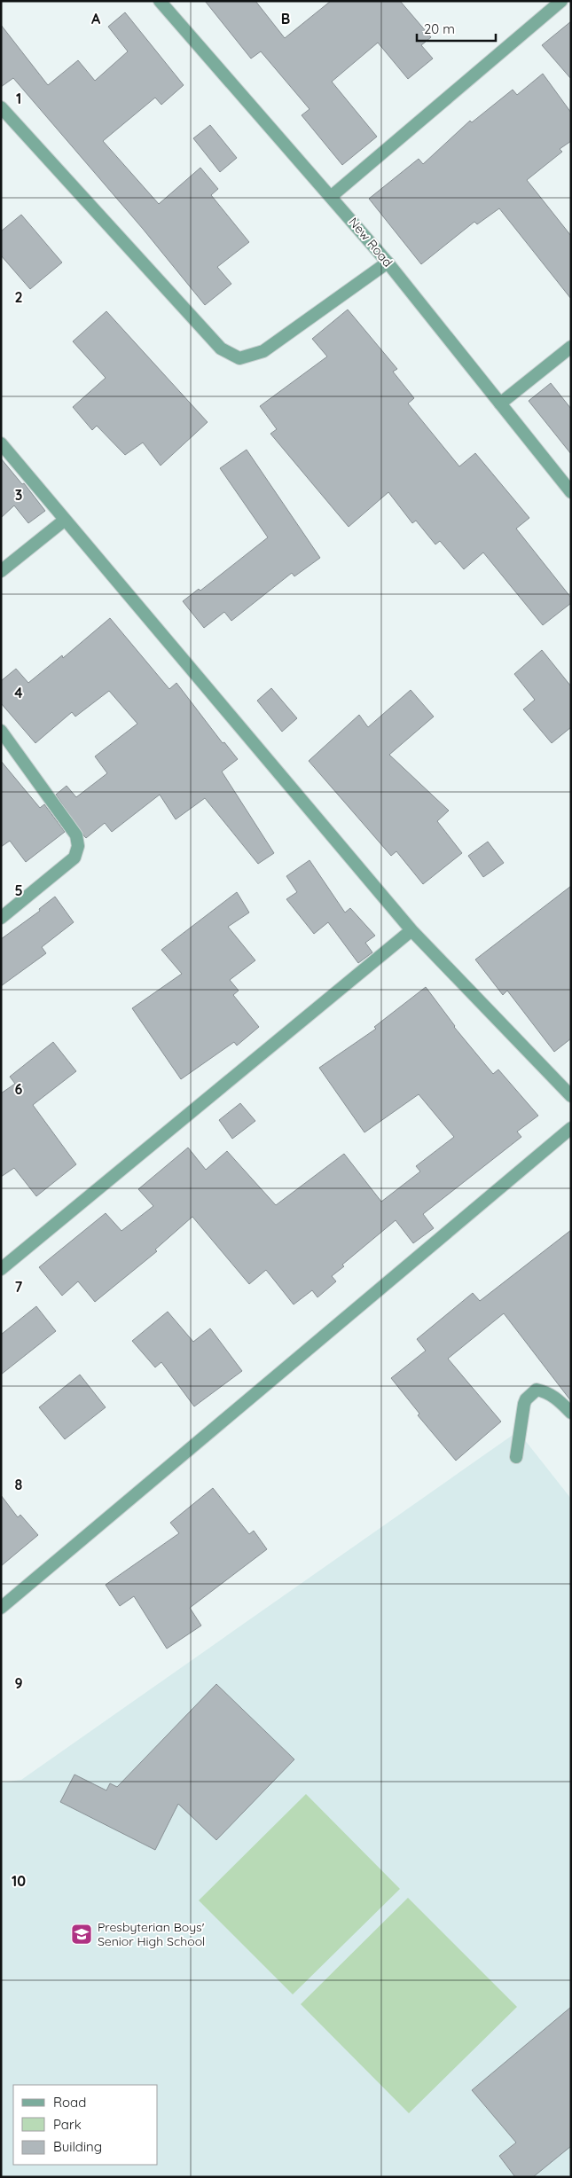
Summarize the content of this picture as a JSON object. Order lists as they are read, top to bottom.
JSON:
{
  "streets": {
    "street": ["New Road"]
  },
  "places": {
    "school or university": ["Presbyterian Boys' Senior High School"]
  },
  "legend": ["Road", "Park", "Building"],
  "scale_bar": "20 m",
  "grid": {
    "columns": ["A", "B"],
    "rows": [
      "1",
      "2",
      "3",
      "4",
      "5",
      "6",
      "7",
      "8",
      "9",
      "10"
    ]
  }
}
